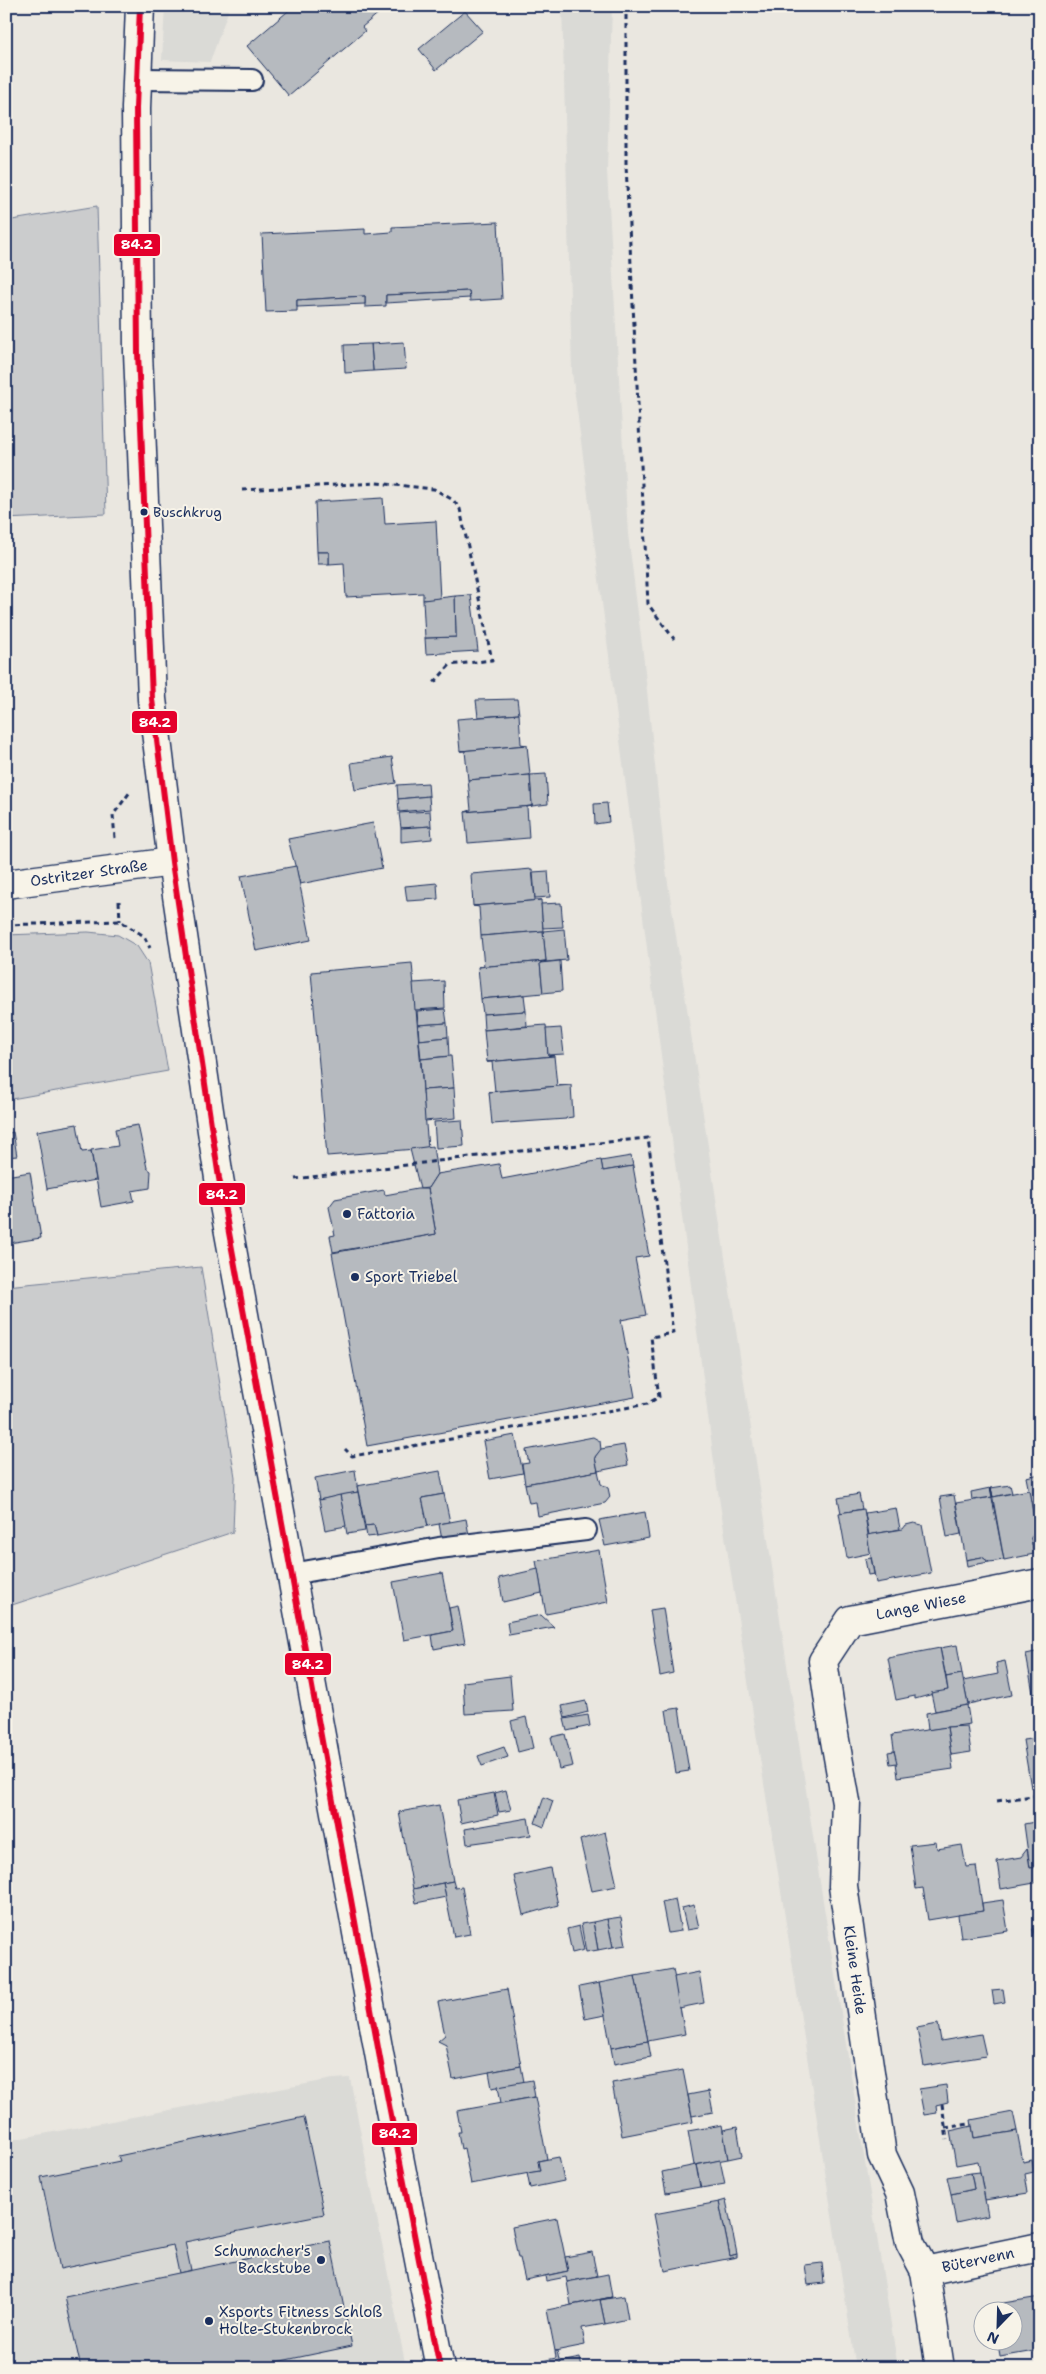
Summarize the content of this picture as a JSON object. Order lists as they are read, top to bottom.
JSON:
{
  "streets": {
    "street": [
      "Ostritzer Straße",
      "Lange Wiese",
      "Kleine Heide",
      "Bütervenn"
    ]
  },
  "crossings": [
    ["Lange Wiese", "Kleine Heide"],
    ["Kleine Heide", "Bütervenn"]
  ],
  "places": [
    "Buschkrug",
    "Fattoria",
    "Sport Triebel",
    "Schumacher's Backstube",
    "Xsports Fitness Schloß Holte-Stukenbrock"
  ],
  "lines": ["transit line 84.2"],
  "north": "bottom left"
}
